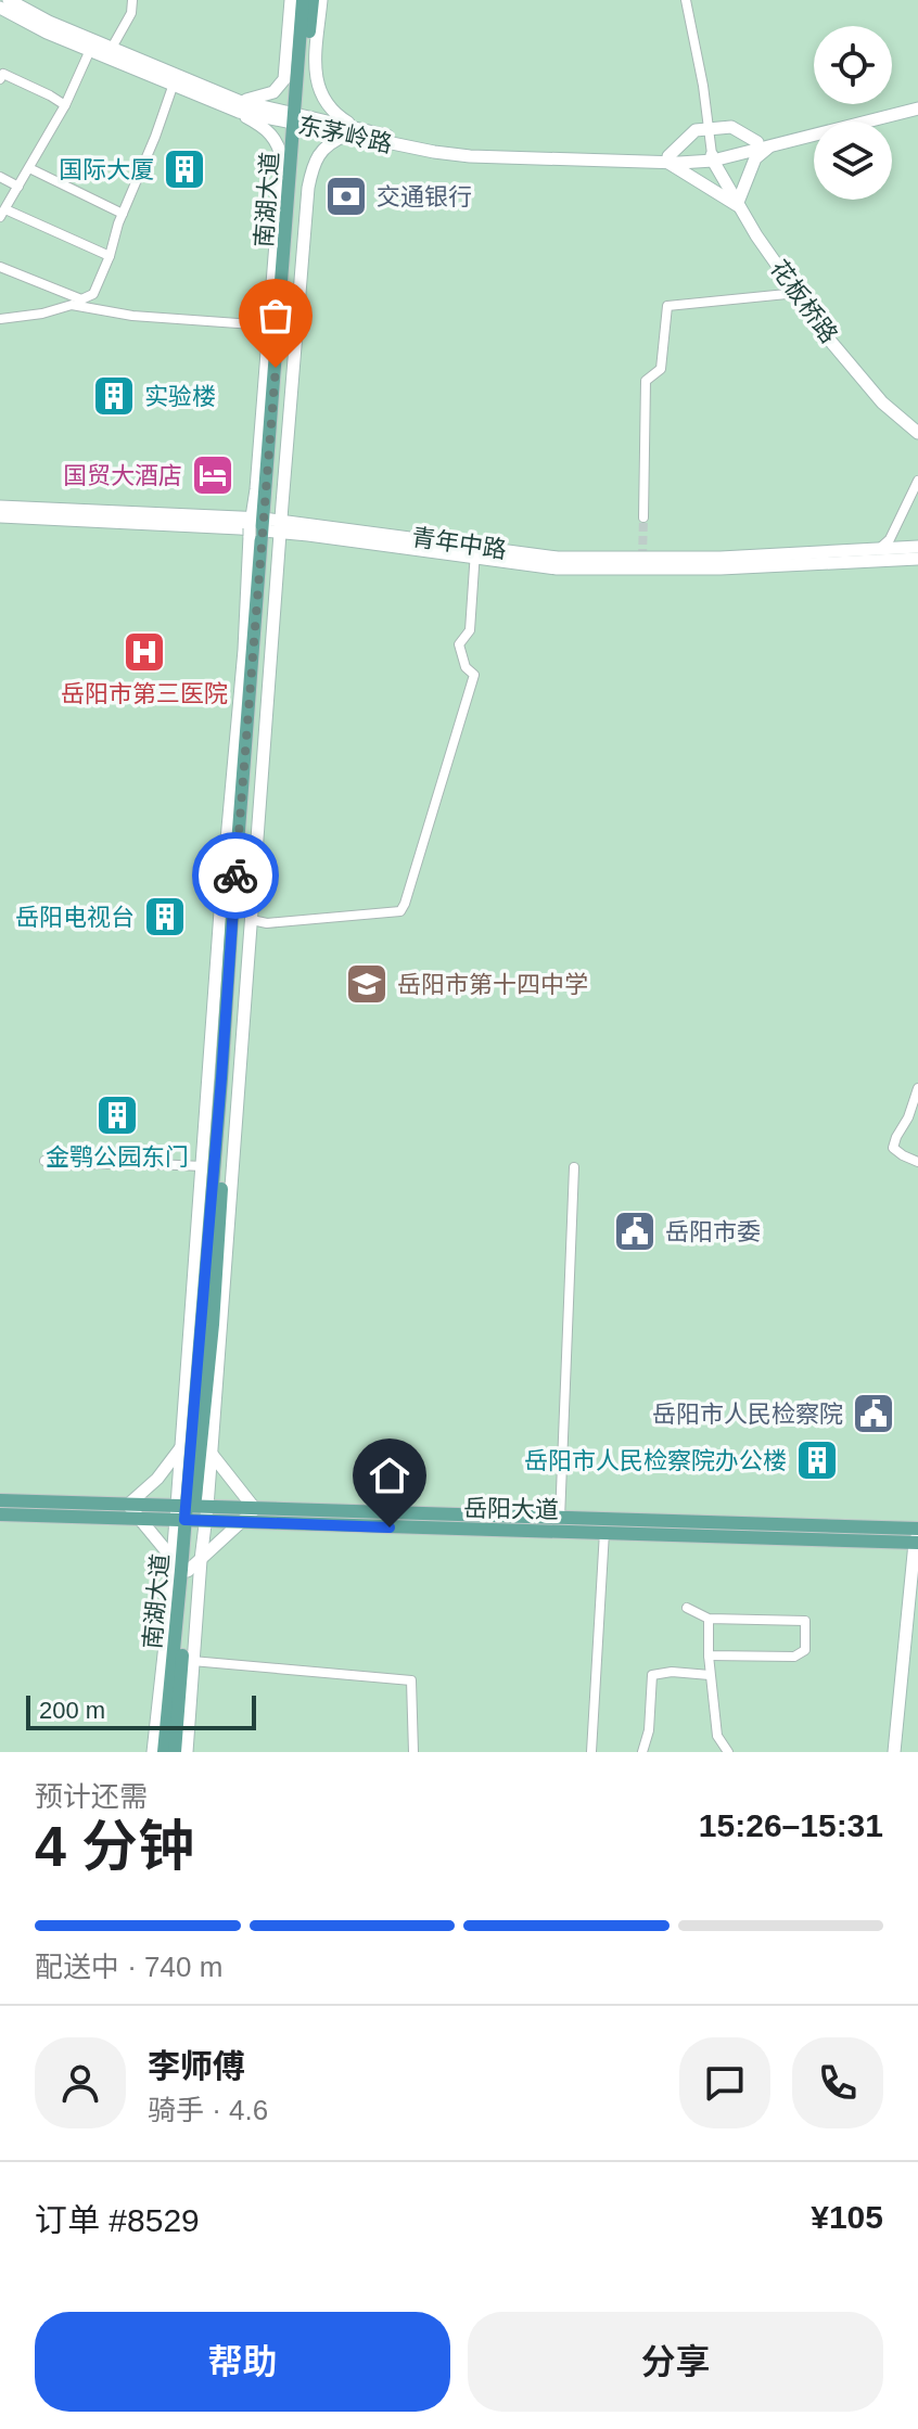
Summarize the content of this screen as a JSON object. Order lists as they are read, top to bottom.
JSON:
{
  "streets": {
    "main road": [
      "东茅岭路",
      "南湖大道",
      "花板桥路",
      "青年中路",
      "岳阳大道"
    ]
  },
  "crossings": [
    ["东茅岭路", "南湖大道"],
    ["东茅岭路", "花板桥路"],
    ["南湖大道", "青年中路"],
    ["南湖大道", "岳阳大道"]
  ],
  "places": {
    "building": [
      "国际大厦",
      "实验楼",
      "岳阳电视台",
      "金鹗公园东门",
      "岳阳市人民检察院办公楼"
    ],
    "bank": ["交通银行"],
    "hotel": ["国贸大酒店"],
    "hospital": ["岳阳市第三医院"],
    "school or university": ["岳阳市第十四中学"],
    "public building": ["岳阳市委", "岳阳市人民检察院"]
  },
  "scale_bar": "200 m",
  "page": {
    "scale": "200 m",
    "heading": ["4 分钟", "预计还需", "15:26–15:31"],
    "panel": [
      "李师傅",
      "骑手 · 4.6",
      "订单 #8529",
      "¥105"
    ],
    "bar": "配送中 · 740 m",
    "buttons": ["帮助", "分享"]
  }
}
